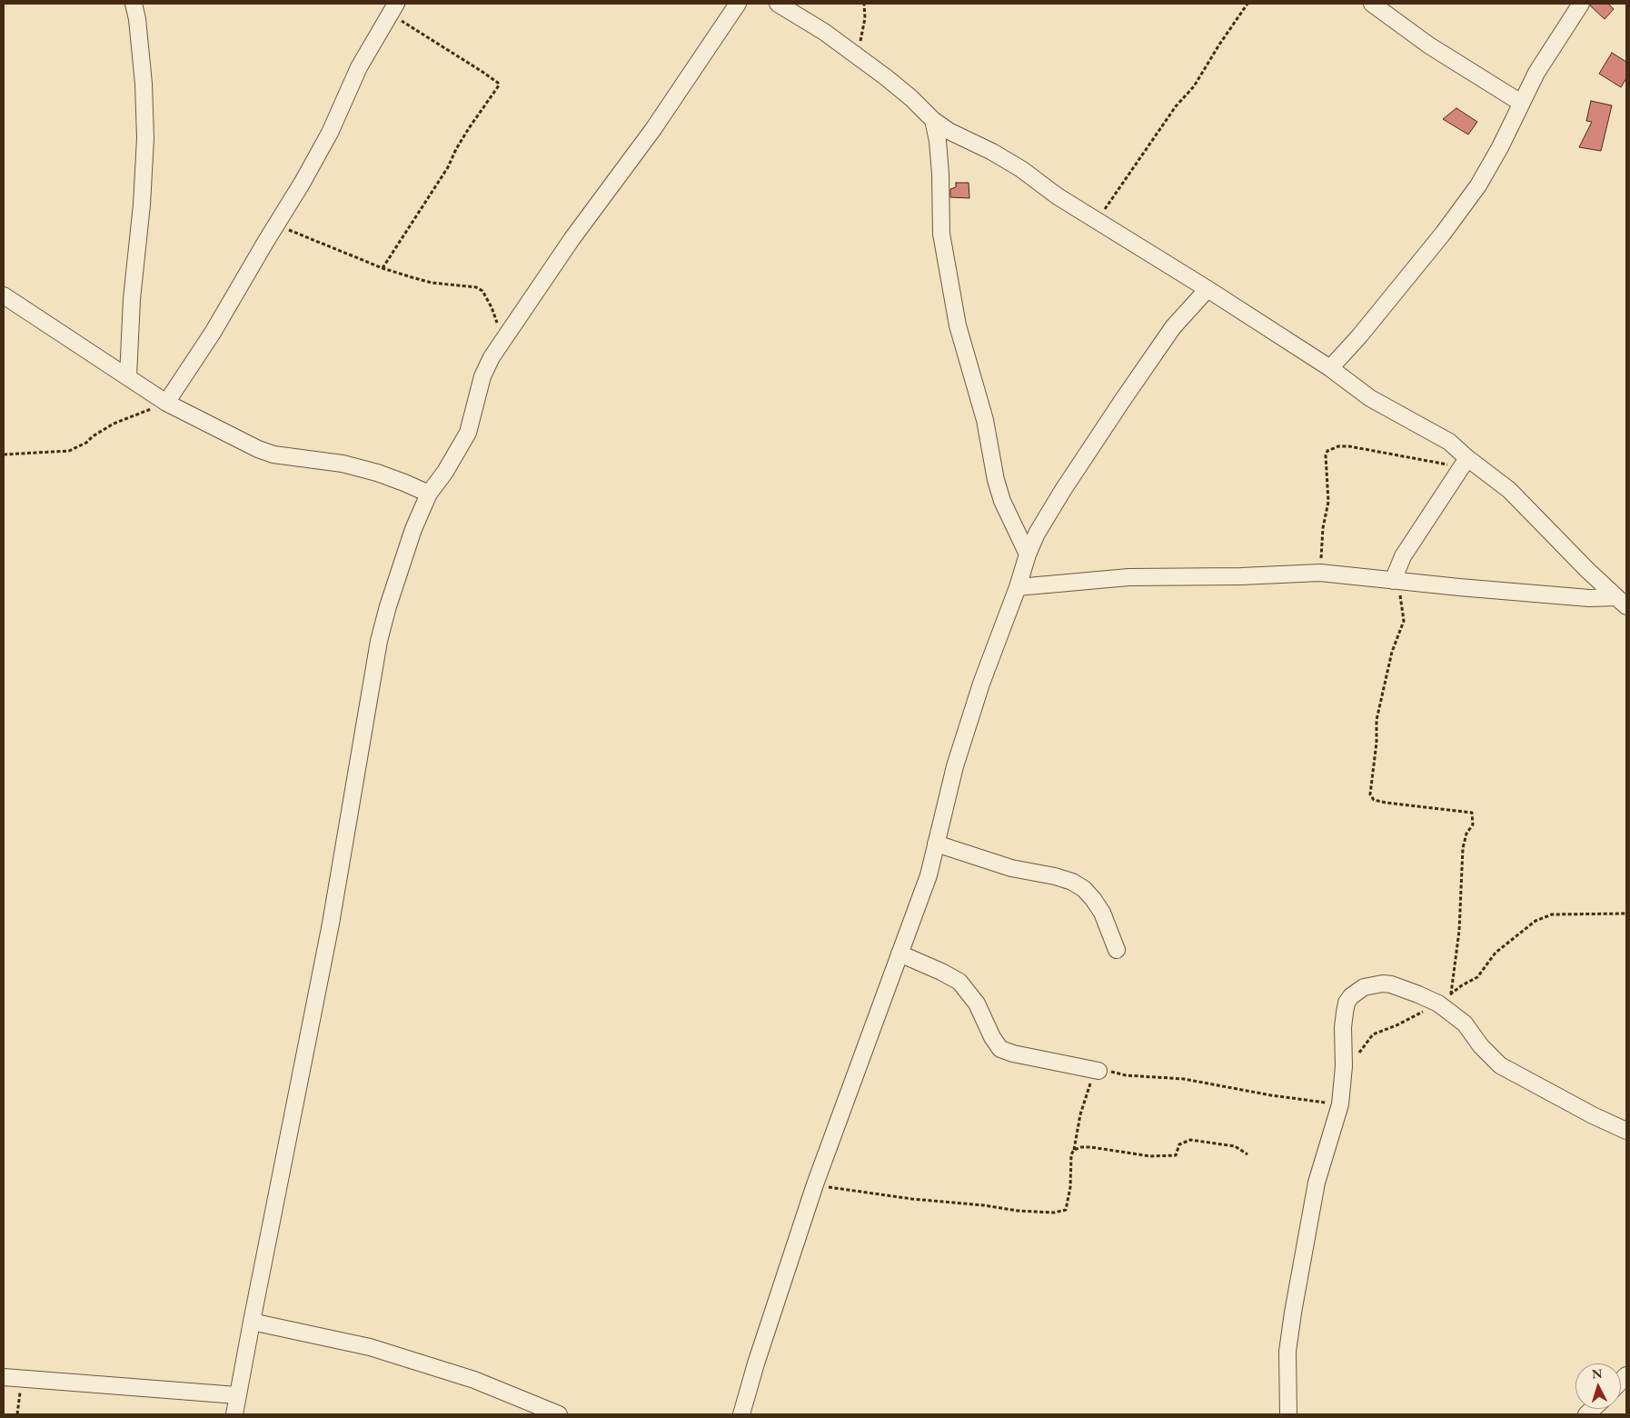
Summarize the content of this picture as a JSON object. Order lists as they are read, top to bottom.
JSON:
{
  "north": "top"
}
